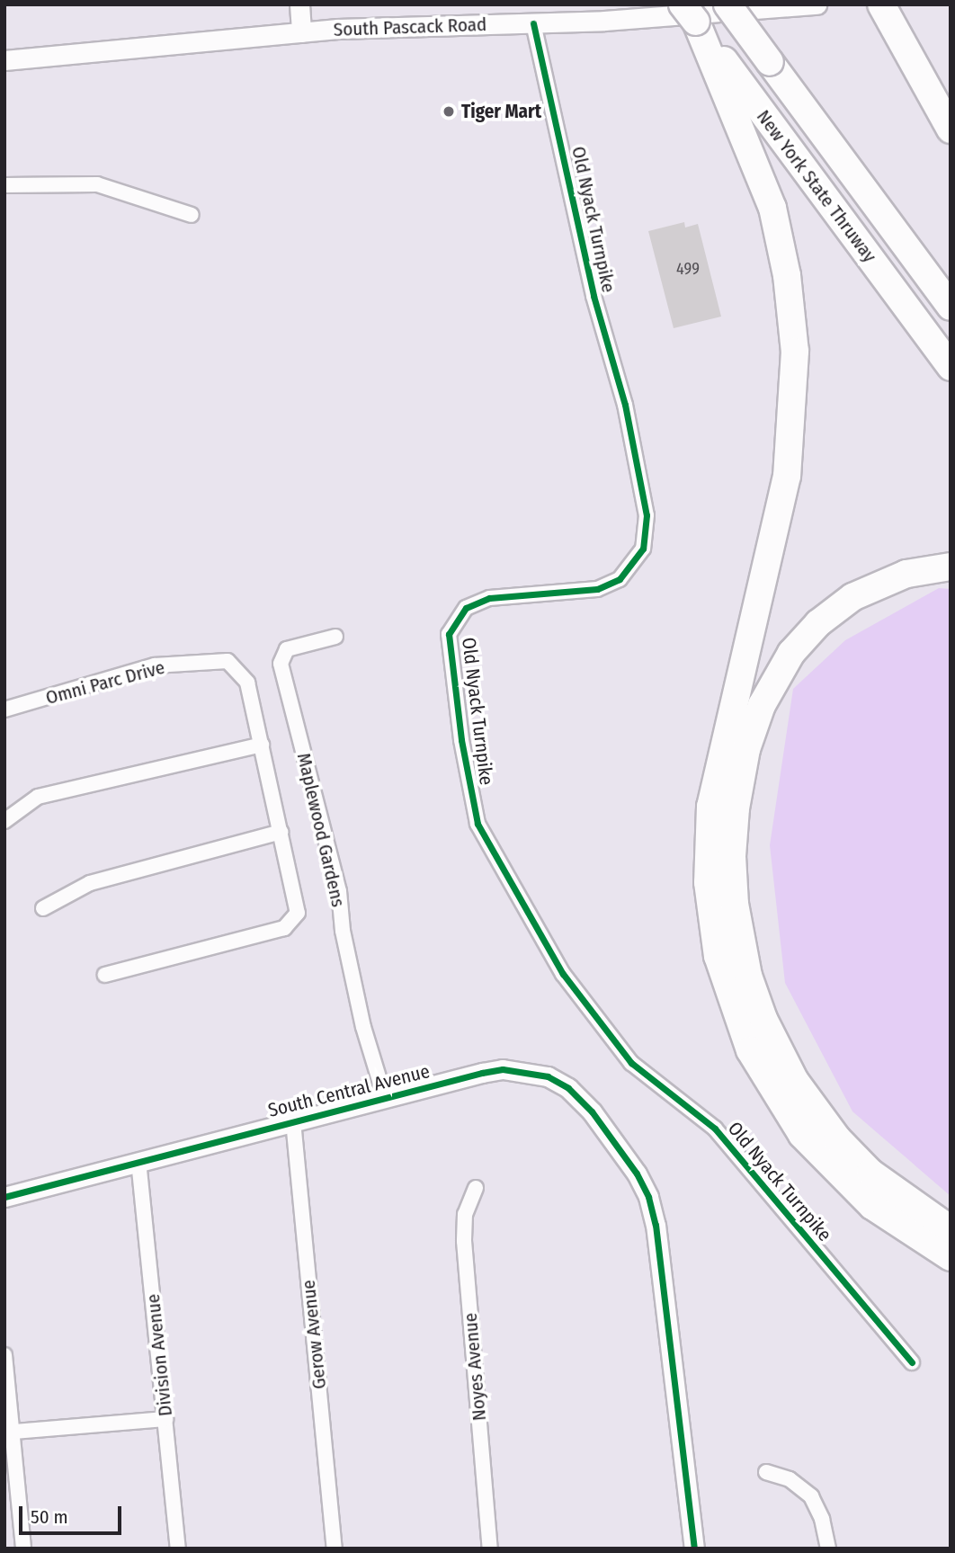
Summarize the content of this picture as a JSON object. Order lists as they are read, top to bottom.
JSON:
{
  "streets": {
    "highway": ["New York State Thruway"],
    "street": [
      "South Pascack Road",
      "Old Nyack Turnpike",
      "Omni Parc Drive",
      "Maplewood Gardens",
      "South Central Avenue",
      "Gerow Avenue",
      "Division Avenue",
      "Noyes Avenue"
    ]
  },
  "crossings": [
    ["South Pascack Road", "Old Nyack Turnpike"],
    ["Maplewood Gardens", "South Central Avenue"],
    ["South Central Avenue", "Gerow Avenue"],
    ["South Central Avenue", "Division Avenue"]
  ],
  "places": ["Tiger Mart"],
  "house_numbers": ["499"],
  "scale_bar": "50 m"
}
